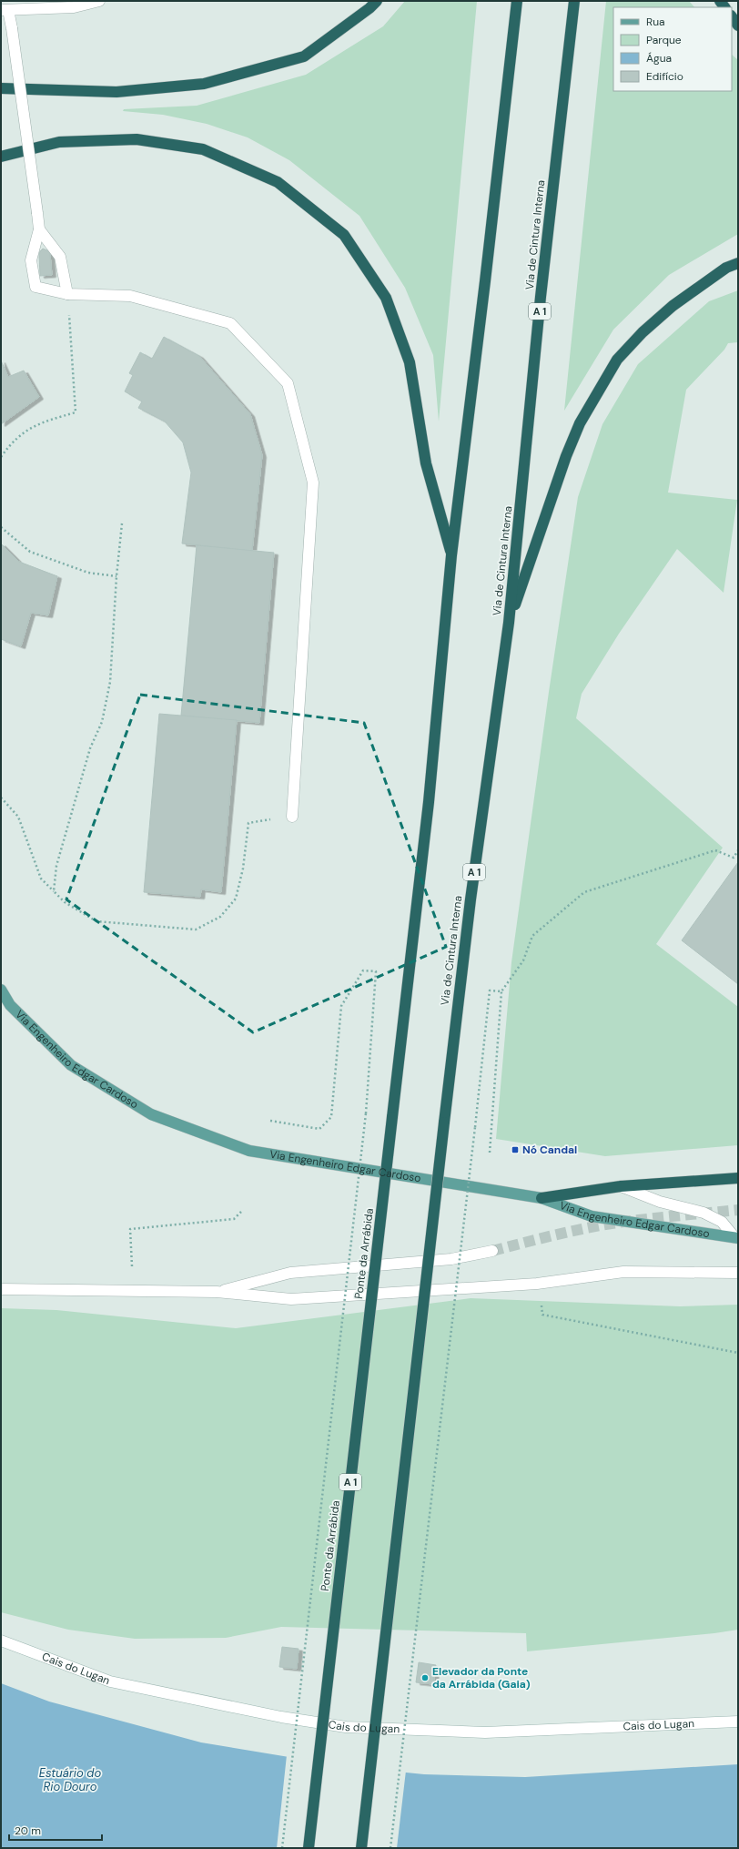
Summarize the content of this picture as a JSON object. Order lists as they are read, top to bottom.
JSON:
{
  "streets": {
    "highway": ["Via de Cintura Interna", "A 1", "Ponte da Arrábida"],
    "main road": ["Via Engenheiro Edgar Cardoso"],
    "street": ["Cais do Lugan"]
  },
  "crossings": [
    ["A 1", "Ponte da Arrábida"]
  ],
  "water": ["Estuário do Rio Douro"],
  "places": {
    "transit": ["Nó Candal"],
    "other": ["Elevador da Ponte da Arrábida (Gaia)"]
  },
  "legend": [
    "Rua",
    "Parque",
    "Água",
    "Edifício"
  ],
  "scale_bar": "20 m"
}
